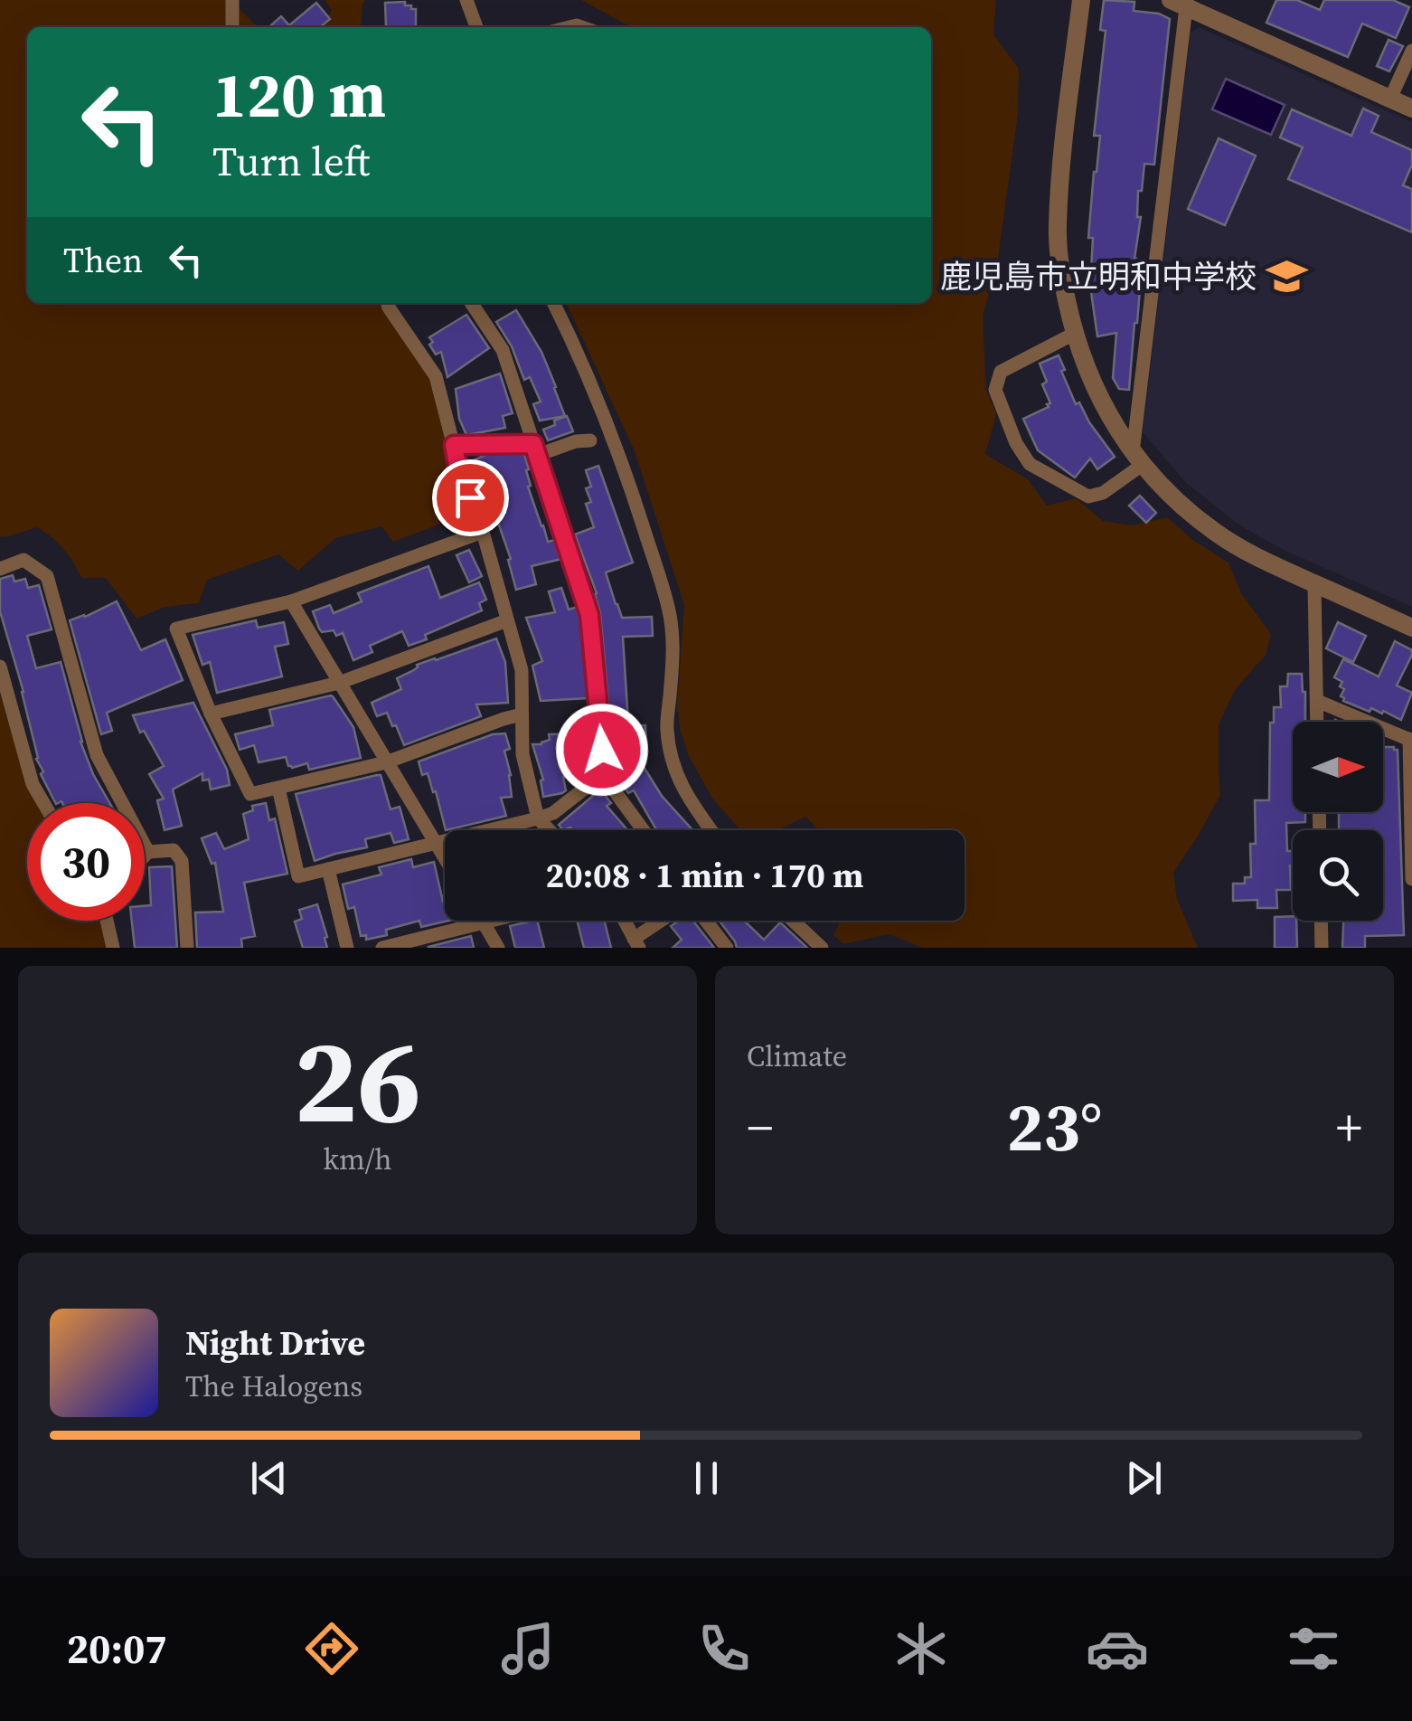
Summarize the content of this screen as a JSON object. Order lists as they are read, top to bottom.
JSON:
{
  "places": {
    "school or university": ["鹿児島市立明和中学校"]
  },
  "north": "right",
  "page": {
    "turn": ["120 m", "Turn left"],
    "then": "Then",
    "limit": "30",
    "trip": "20:08 · 1 min · 170 m",
    "tile": [
      ["26", "km/h"],
      "Climate"
    ],
    "heat": ["−", "23°", "+"],
    "song": ["Night Drive", "The Halogens"],
    "tabs": "20:07"
  }
}
